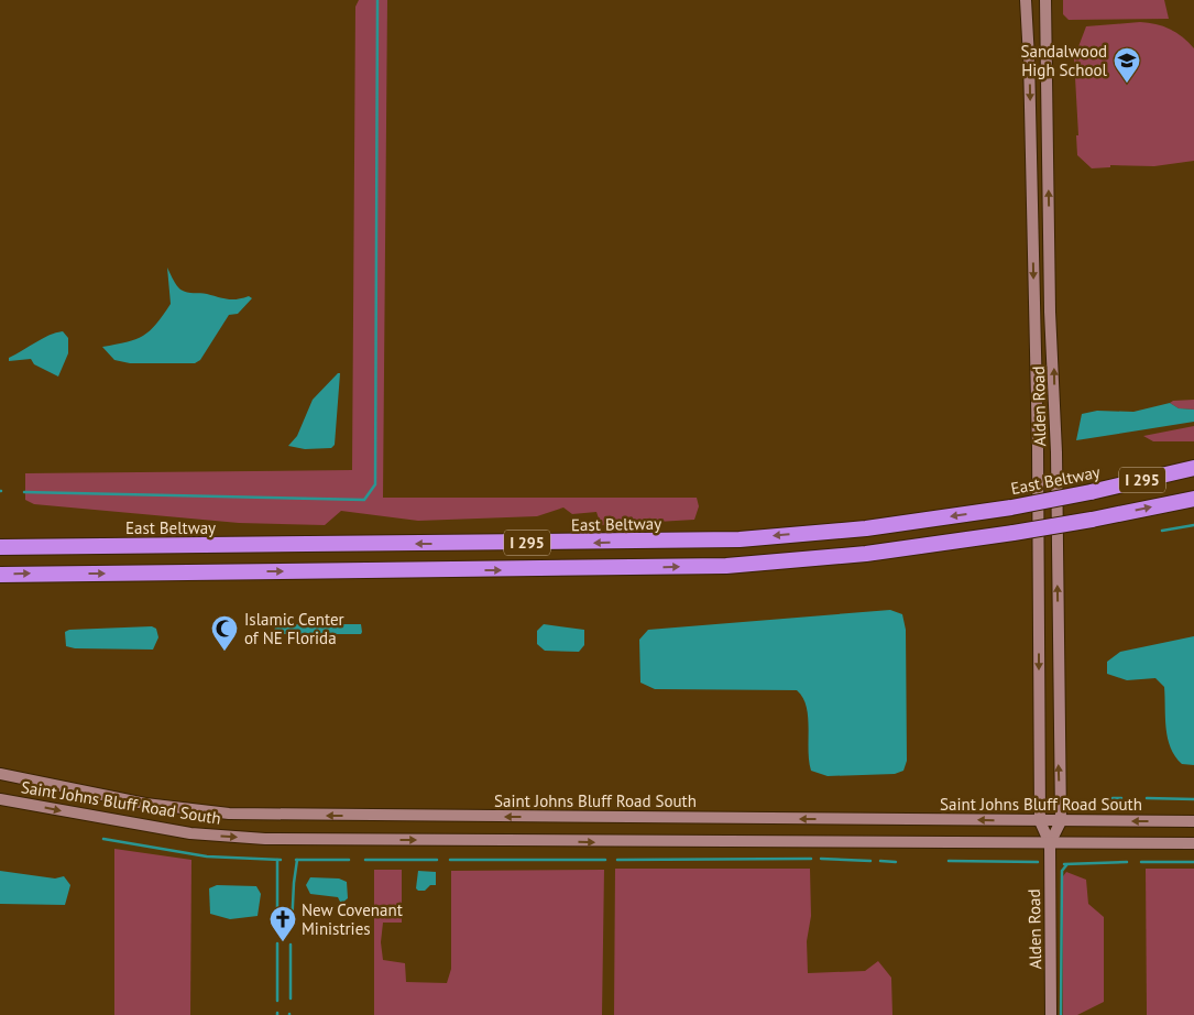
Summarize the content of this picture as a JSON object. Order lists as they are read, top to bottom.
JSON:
{
  "streets": {
    "highway": ["East Beltway", "I 295"],
    "main road": ["Alden Road", "Saint Johns Bluff Road South"]
  },
  "crossings": [
    ["Alden Road", "Saint Johns Bluff Road South"]
  ],
  "places": {
    "school or university": ["Sandalwood High School"],
    "mosque": ["Islamic Center of NE Florida"],
    "church": ["New Covenant Ministries"]
  }
}
